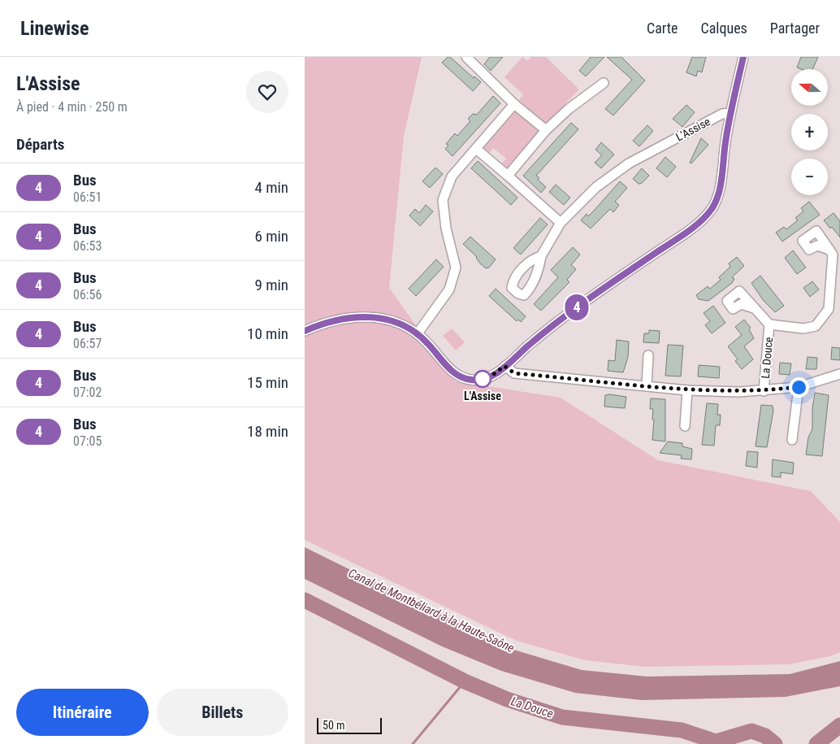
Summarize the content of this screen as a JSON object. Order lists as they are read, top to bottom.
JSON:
{
  "streets": {
    "street": ["L'Assise", "La Douce"]
  },
  "water": ["Canal de Montbéliard à la Haute-Saône", "La Douce"],
  "places": ["L'Assise"],
  "lines": ["bus line 4"],
  "scale_bar": "50 m",
  "north": "left",
  "page": {
    "header": "Linewise",
    "nav": ["Carte", "Calques", "Partager"],
    "heading": [
      ["L'Assise", "À pied · 4 min · 250 m"],
      "Départs"
    ],
    "on_map": "4",
    "map_buttons": ["+", "−"],
    "list": [
      {
        "mark": "4",
        "name": "Bus",
        "note": "06:51",
        "value": "4 min"
      },
      {
        "mark": "4",
        "name": "Bus",
        "note": "06:53",
        "value": "6 min"
      },
      {
        "mark": "4",
        "name": "Bus",
        "note": "06:56",
        "value": "9 min"
      },
      {
        "mark": "4",
        "name": "Bus",
        "note": "06:57",
        "value": "10 min"
      },
      {
        "mark": "4",
        "name": "Bus",
        "note": "07:02",
        "value": "15 min"
      },
      {
        "mark": "4",
        "name": "Bus",
        "note": "07:05",
        "value": "18 min"
      }
    ],
    "buttons": ["Itinéraire", "Billets"],
    "scale": "50 m"
  }
}
